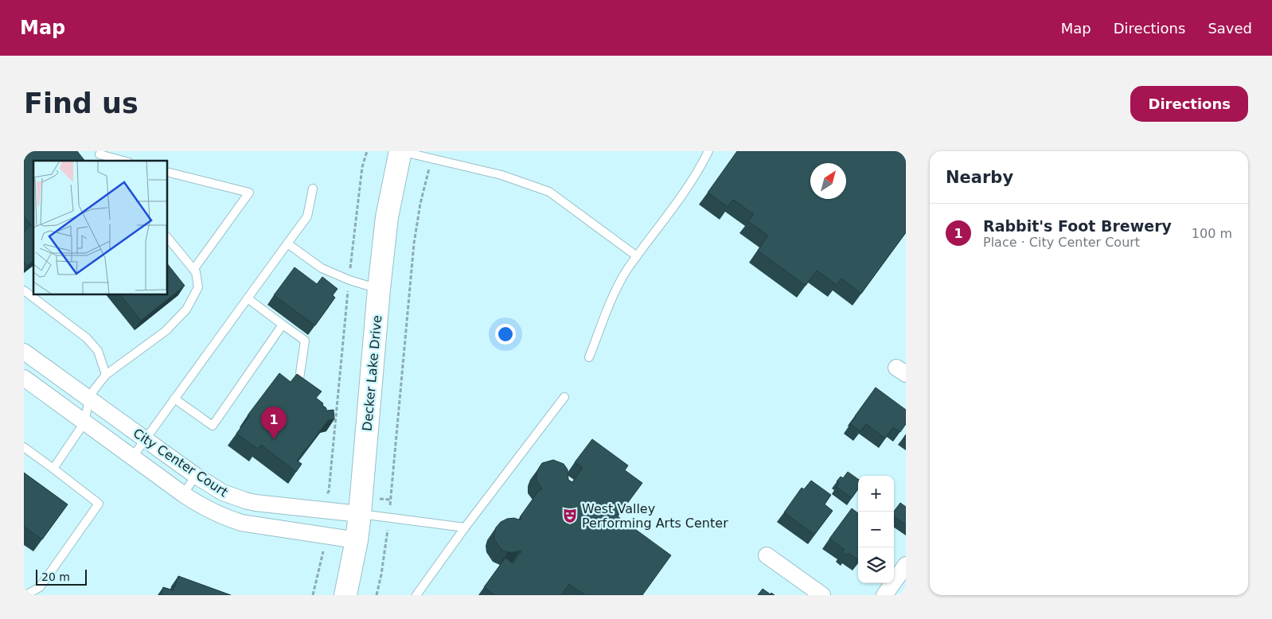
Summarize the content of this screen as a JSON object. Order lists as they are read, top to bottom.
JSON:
{
  "streets": {
    "street": ["Decker Lake Drive", "City Center Court"]
  },
  "crossings": [
    ["Decker Lake Drive", "City Center Court"]
  ],
  "places": {
    "theatre": ["West Valley Performing Arts Center"]
  },
  "scale_bar": "20 m",
  "north": "top right",
  "page": {
    "header": "Map",
    "nav": ["Map", "Directions", "Saved"],
    "buttons": "Directions",
    "title": "Find us",
    "heading": "Nearby",
    "list": [
      {
        "mark": "1",
        "name": "Rabbit's Foot Brewery",
        "note": "Place · City Center Court",
        "value": "100 m"
      }
    ],
    "pins": "1",
    "map_buttons": ["+", "−"],
    "scale": "20 m"
  }
}
